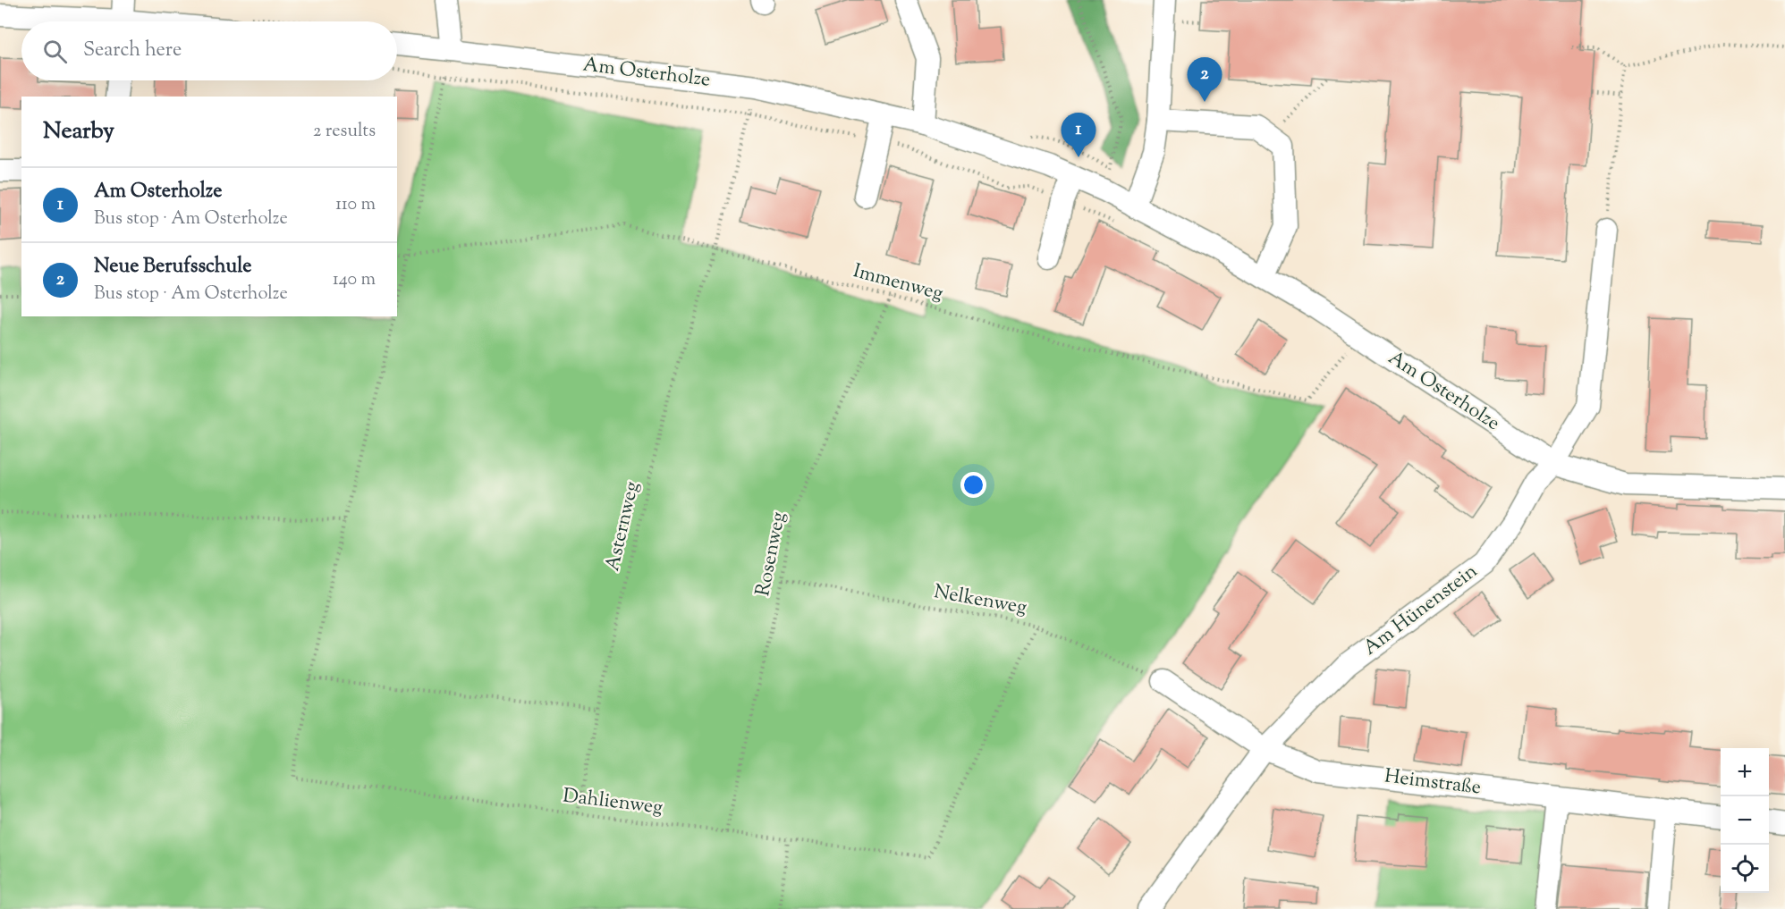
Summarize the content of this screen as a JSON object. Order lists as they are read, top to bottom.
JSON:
{
  "streets": {
    "street": ["Am Osterholze", "Am Hünenstein", "Heimstraße"],
    "path": [
      "Immenweg",
      "Asternweg",
      "Rosenweg",
      "Nelkenweg",
      "Dahlienweg"
    ]
  },
  "crossings": [
    ["Am Osterholze", "Immenweg"],
    ["Am Osterholze", "Asternweg"],
    ["Am Osterholze", "Am Hünenstein"],
    ["Immenweg", "Asternweg"],
    ["Immenweg", "Rosenweg"],
    ["Asternweg", "Dahlienweg"],
    ["Rosenweg", "Nelkenweg"],
    ["Rosenweg", "Dahlienweg"],
    ["Nelkenweg", "Heimstraße"],
    ["Nelkenweg", "Dahlienweg"],
    ["Am Hünenstein", "Heimstraße"]
  ],
  "page": {
    "search": "Search here",
    "pins": ["2", "1"],
    "heading": ["Nearby", "2 results"],
    "list": [
      {
        "mark": "1",
        "name": "Am Osterholze",
        "note": "Bus stop · Am Osterholze",
        "value": "110 m"
      },
      {
        "mark": "2",
        "name": "Neue Berufsschule",
        "note": "Bus stop · Am Osterholze",
        "value": "140 m"
      }
    ],
    "map_buttons": ["+", "−"]
  }
}
